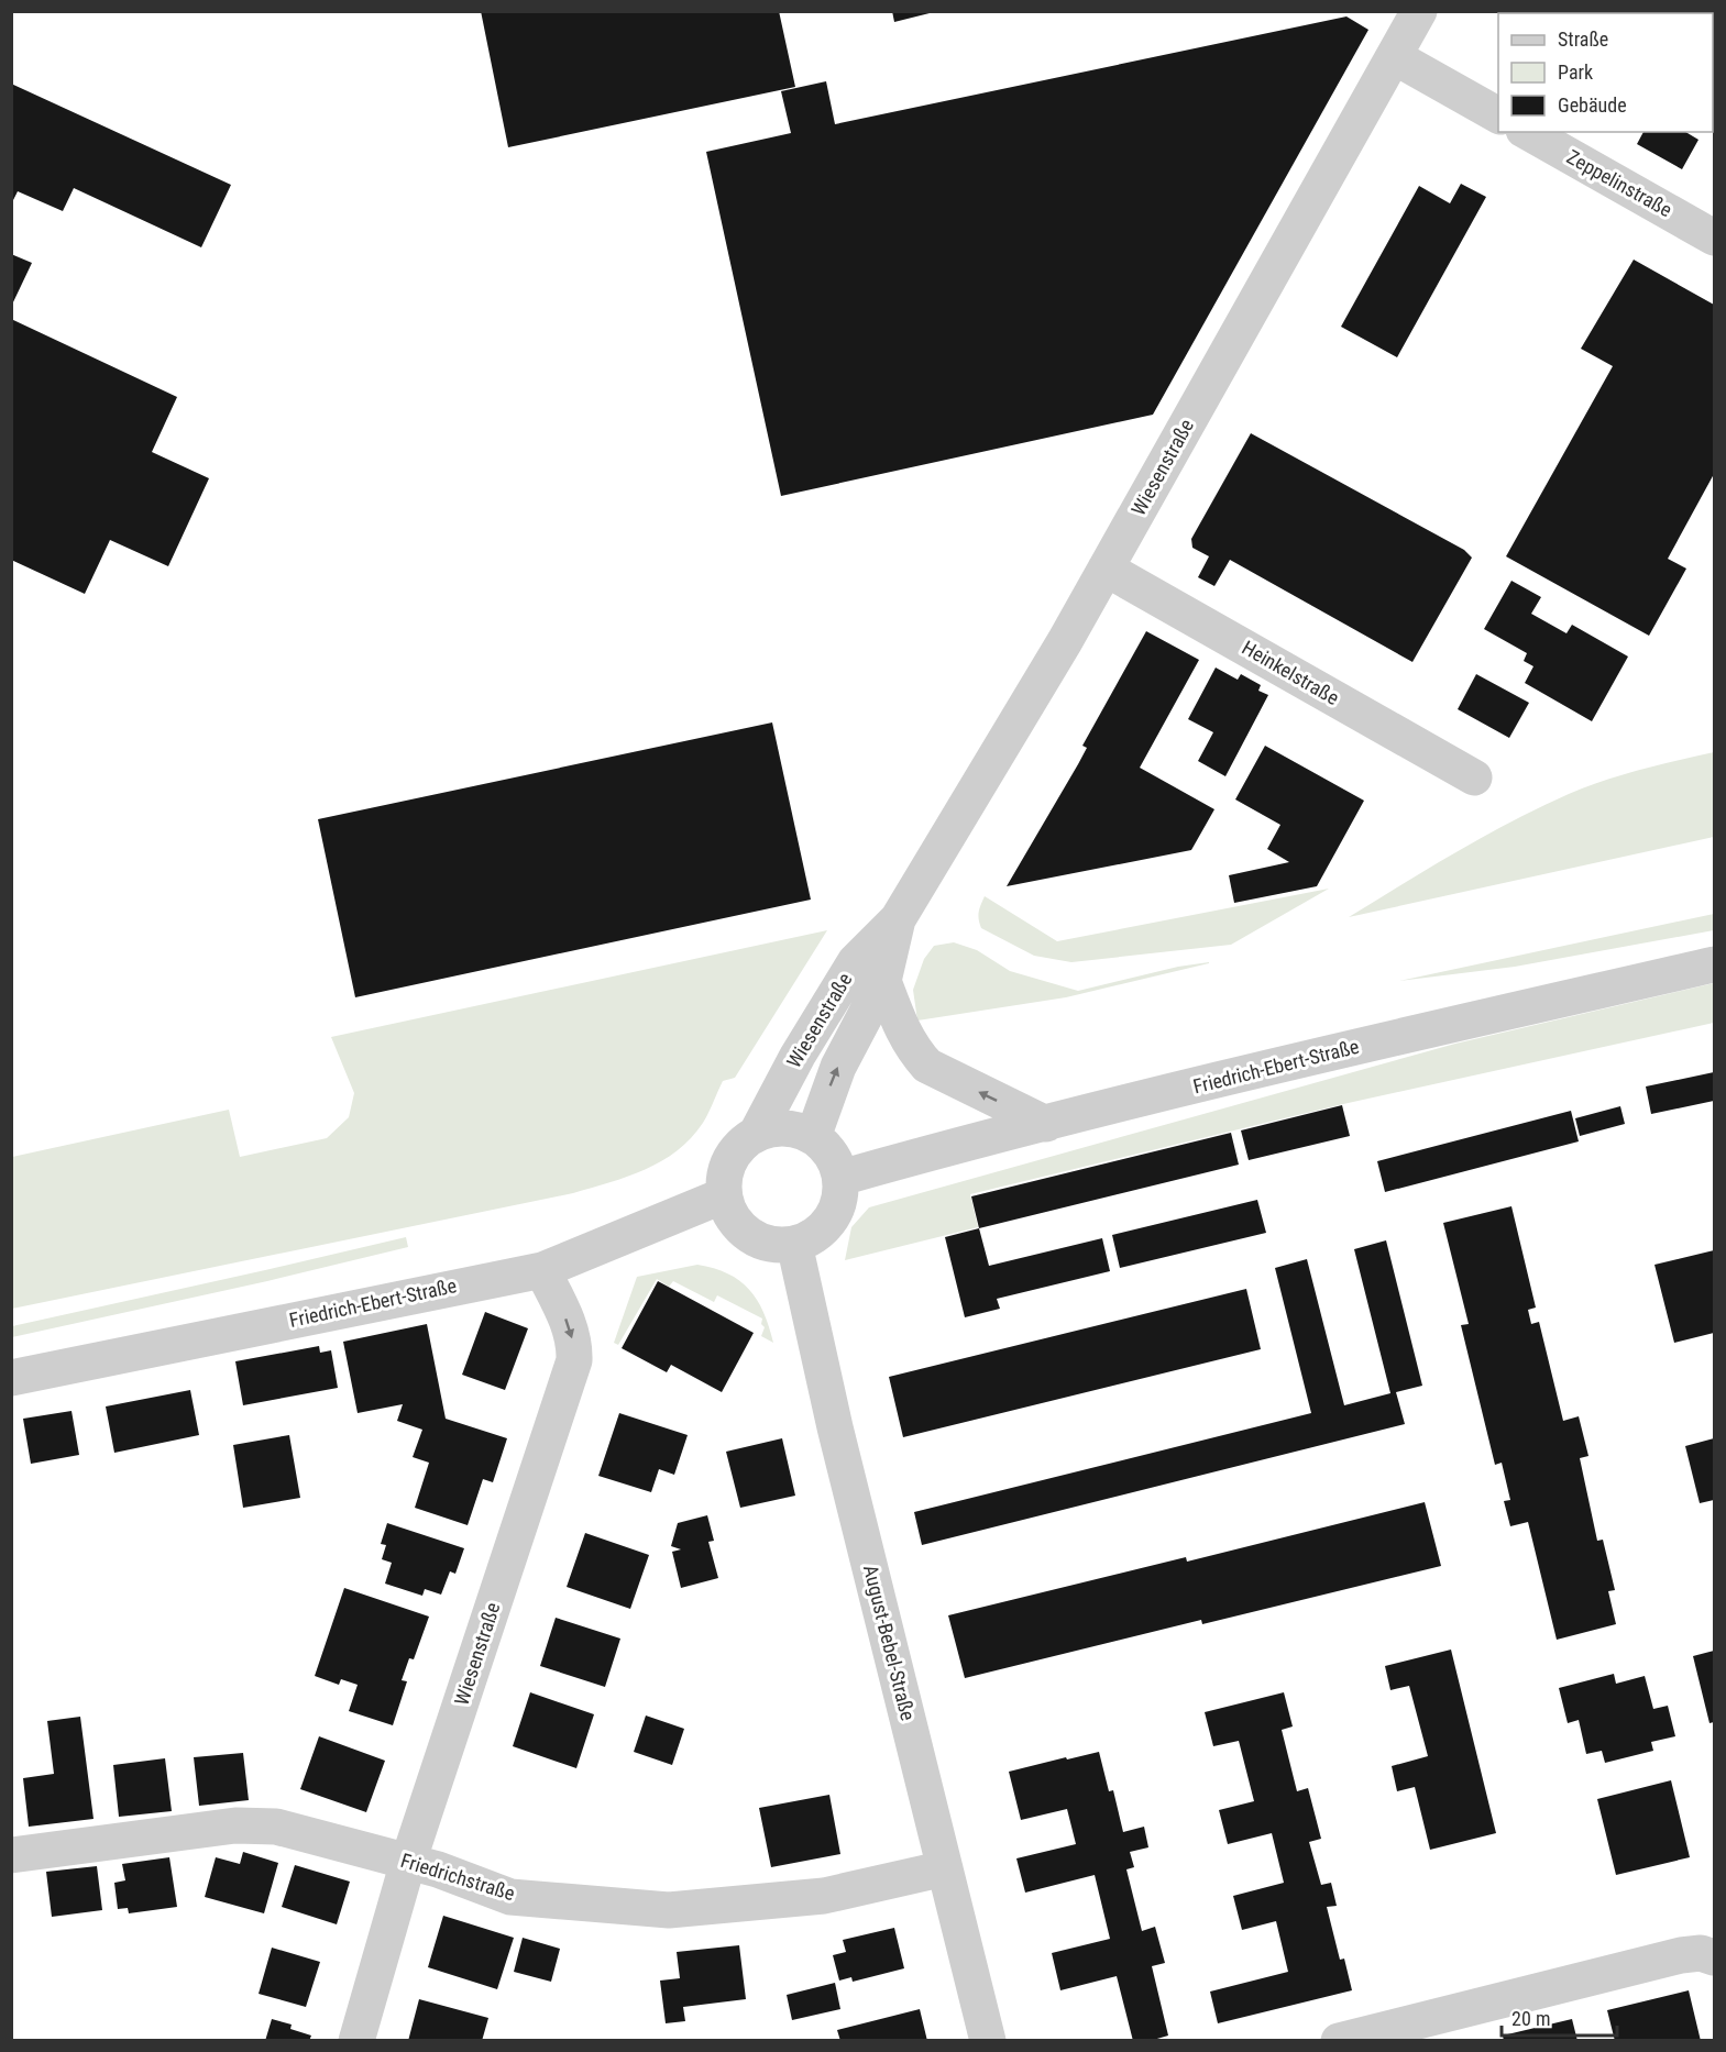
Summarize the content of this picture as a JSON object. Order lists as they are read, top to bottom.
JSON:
{
  "streets": {
    "street": [
      "Zeppelinstraße",
      "Wiesenstraße",
      "Heinkelstraße",
      "Friedrich-Ebert-Straße",
      "August-Bebel-Straße",
      "Friedrichstraße"
    ]
  },
  "crossings": [
    ["Wiesenstraße", "Heinkelstraße"],
    ["Wiesenstraße", "Friedrich-Ebert-Straße"],
    ["Wiesenstraße", "August-Bebel-Straße"],
    ["Wiesenstraße", "Friedrichstraße"],
    ["Friedrich-Ebert-Straße", "August-Bebel-Straße"],
    ["August-Bebel-Straße", "Friedrichstraße"]
  ],
  "legend": ["Straße", "Park", "Gebäude"],
  "scale_bar": "20 m"
}
